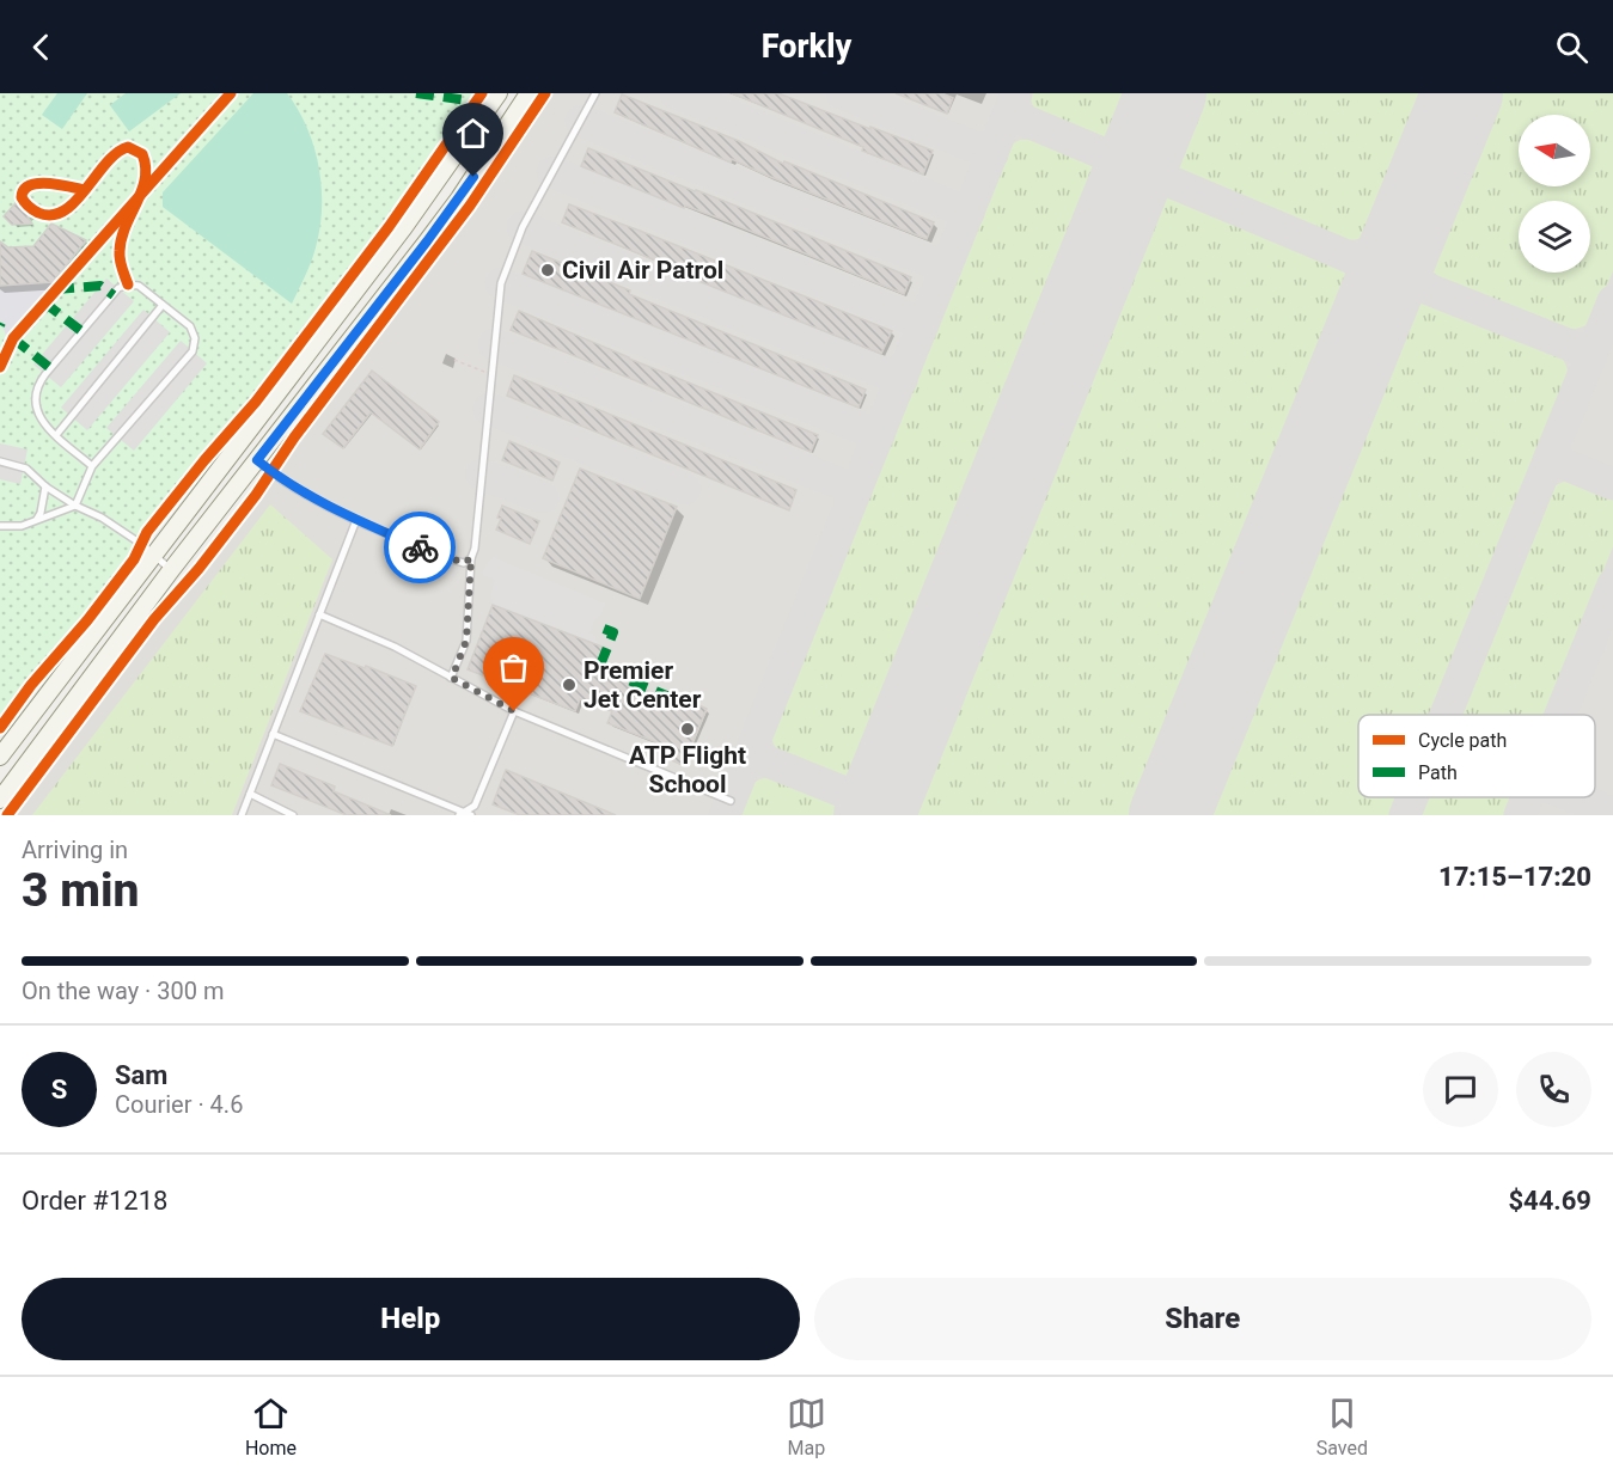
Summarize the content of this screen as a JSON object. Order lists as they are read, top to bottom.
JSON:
{
  "places": ["Civil Air Patrol", "Premier Jet Center", "ATP Flight School"],
  "legend": ["Cycle path", "Path"],
  "north": "left",
  "page": {
    "header": "Forkly",
    "heading": ["3 min", "Arriving in", "17:15–17:20"],
    "panel": [
      "Sam",
      "Courier · 4.6",
      "Order #1218",
      "$44.69"
    ],
    "bar": "On the way · 300 m",
    "round": "S",
    "buttons": ["Help", "Share"],
    "tabs": ["Home", "Map", "Saved"]
  }
}
